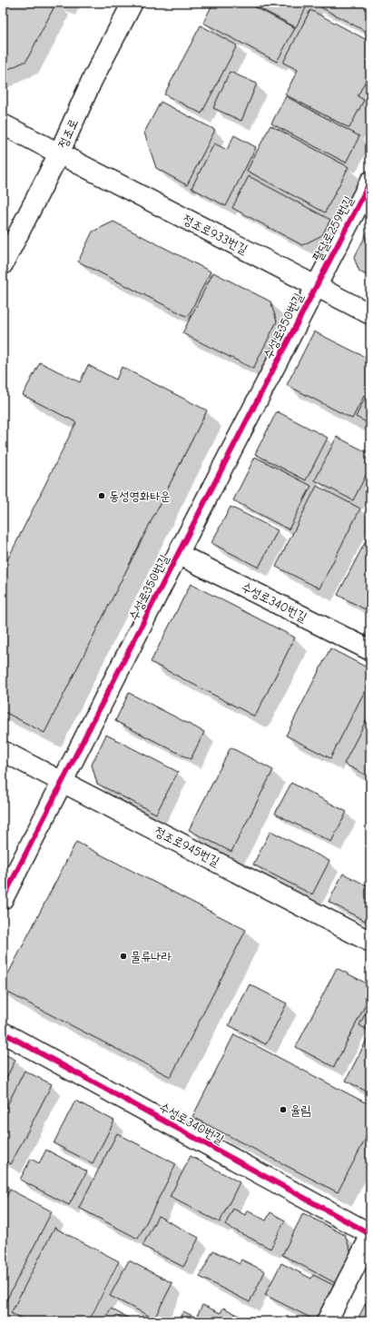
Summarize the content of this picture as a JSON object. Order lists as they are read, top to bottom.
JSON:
{
  "streets": {
    "street": [
      "정조로",
      "팔달로259번길",
      "정조로933번길",
      "수성로350번길",
      "수성로340번길",
      "정조로945번길"
    ]
  },
  "crossings": [
    ["정조로", "정조로933번길"],
    ["팔달로259번길", "정조로933번길"],
    ["팔달로259번길", "수성로350번길"],
    ["정조로933번길", "수성로350번길"],
    ["수성로350번길", "수성로340번길"],
    ["수성로350번길", "정조로945번길"]
  ],
  "places": ["동성영화타운", "물류나라", "율림"]
}
